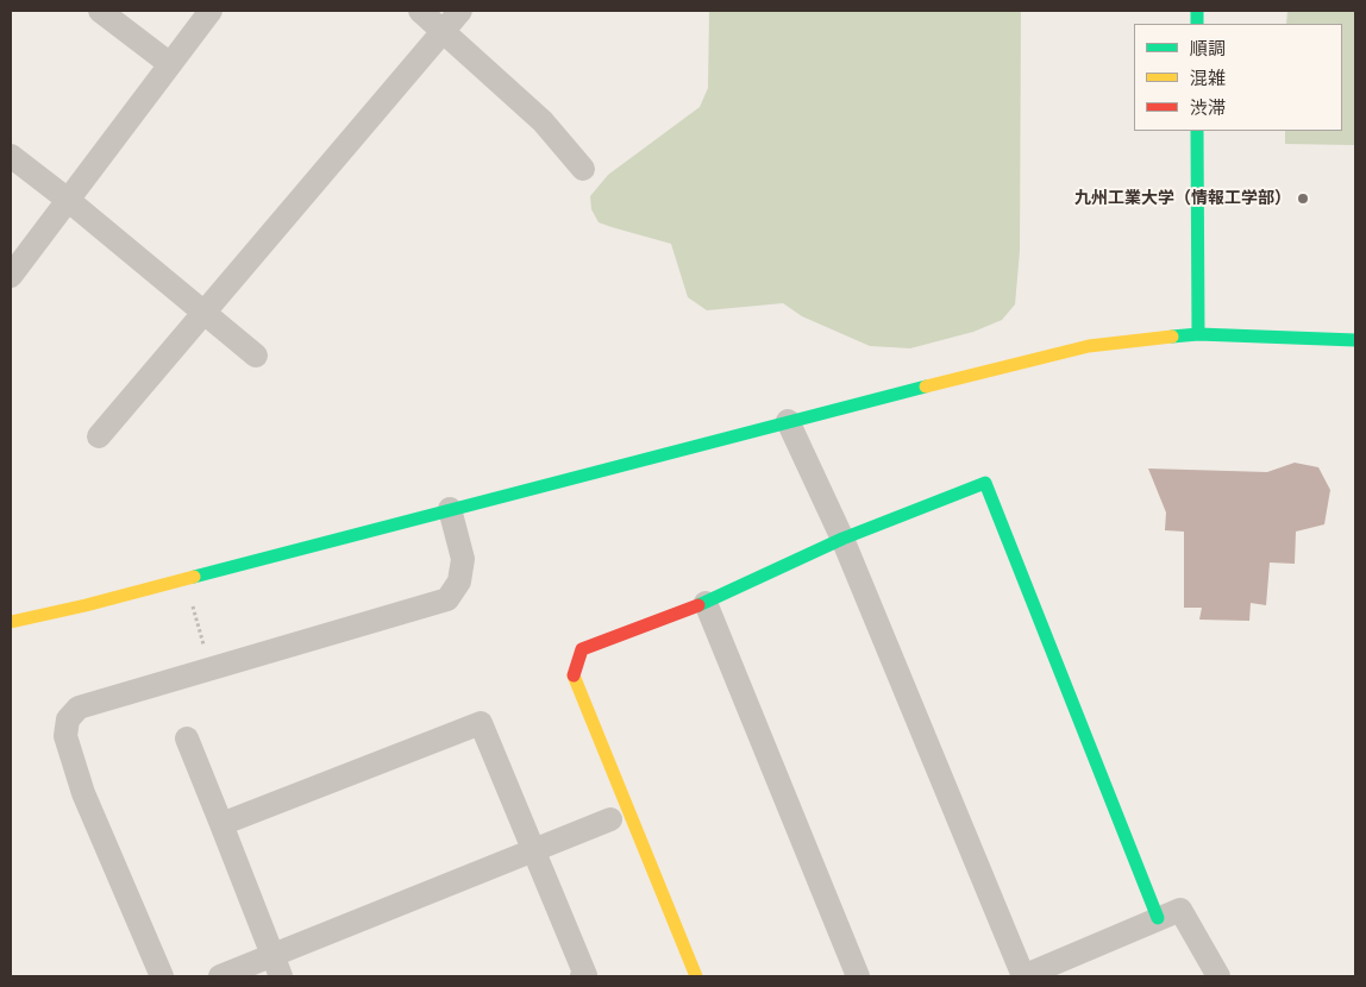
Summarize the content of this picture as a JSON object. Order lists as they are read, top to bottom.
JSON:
{
  "places": ["九州工業大学（情報工学部）"],
  "legend": ["順調", "混雑", "渋滞"]
}
